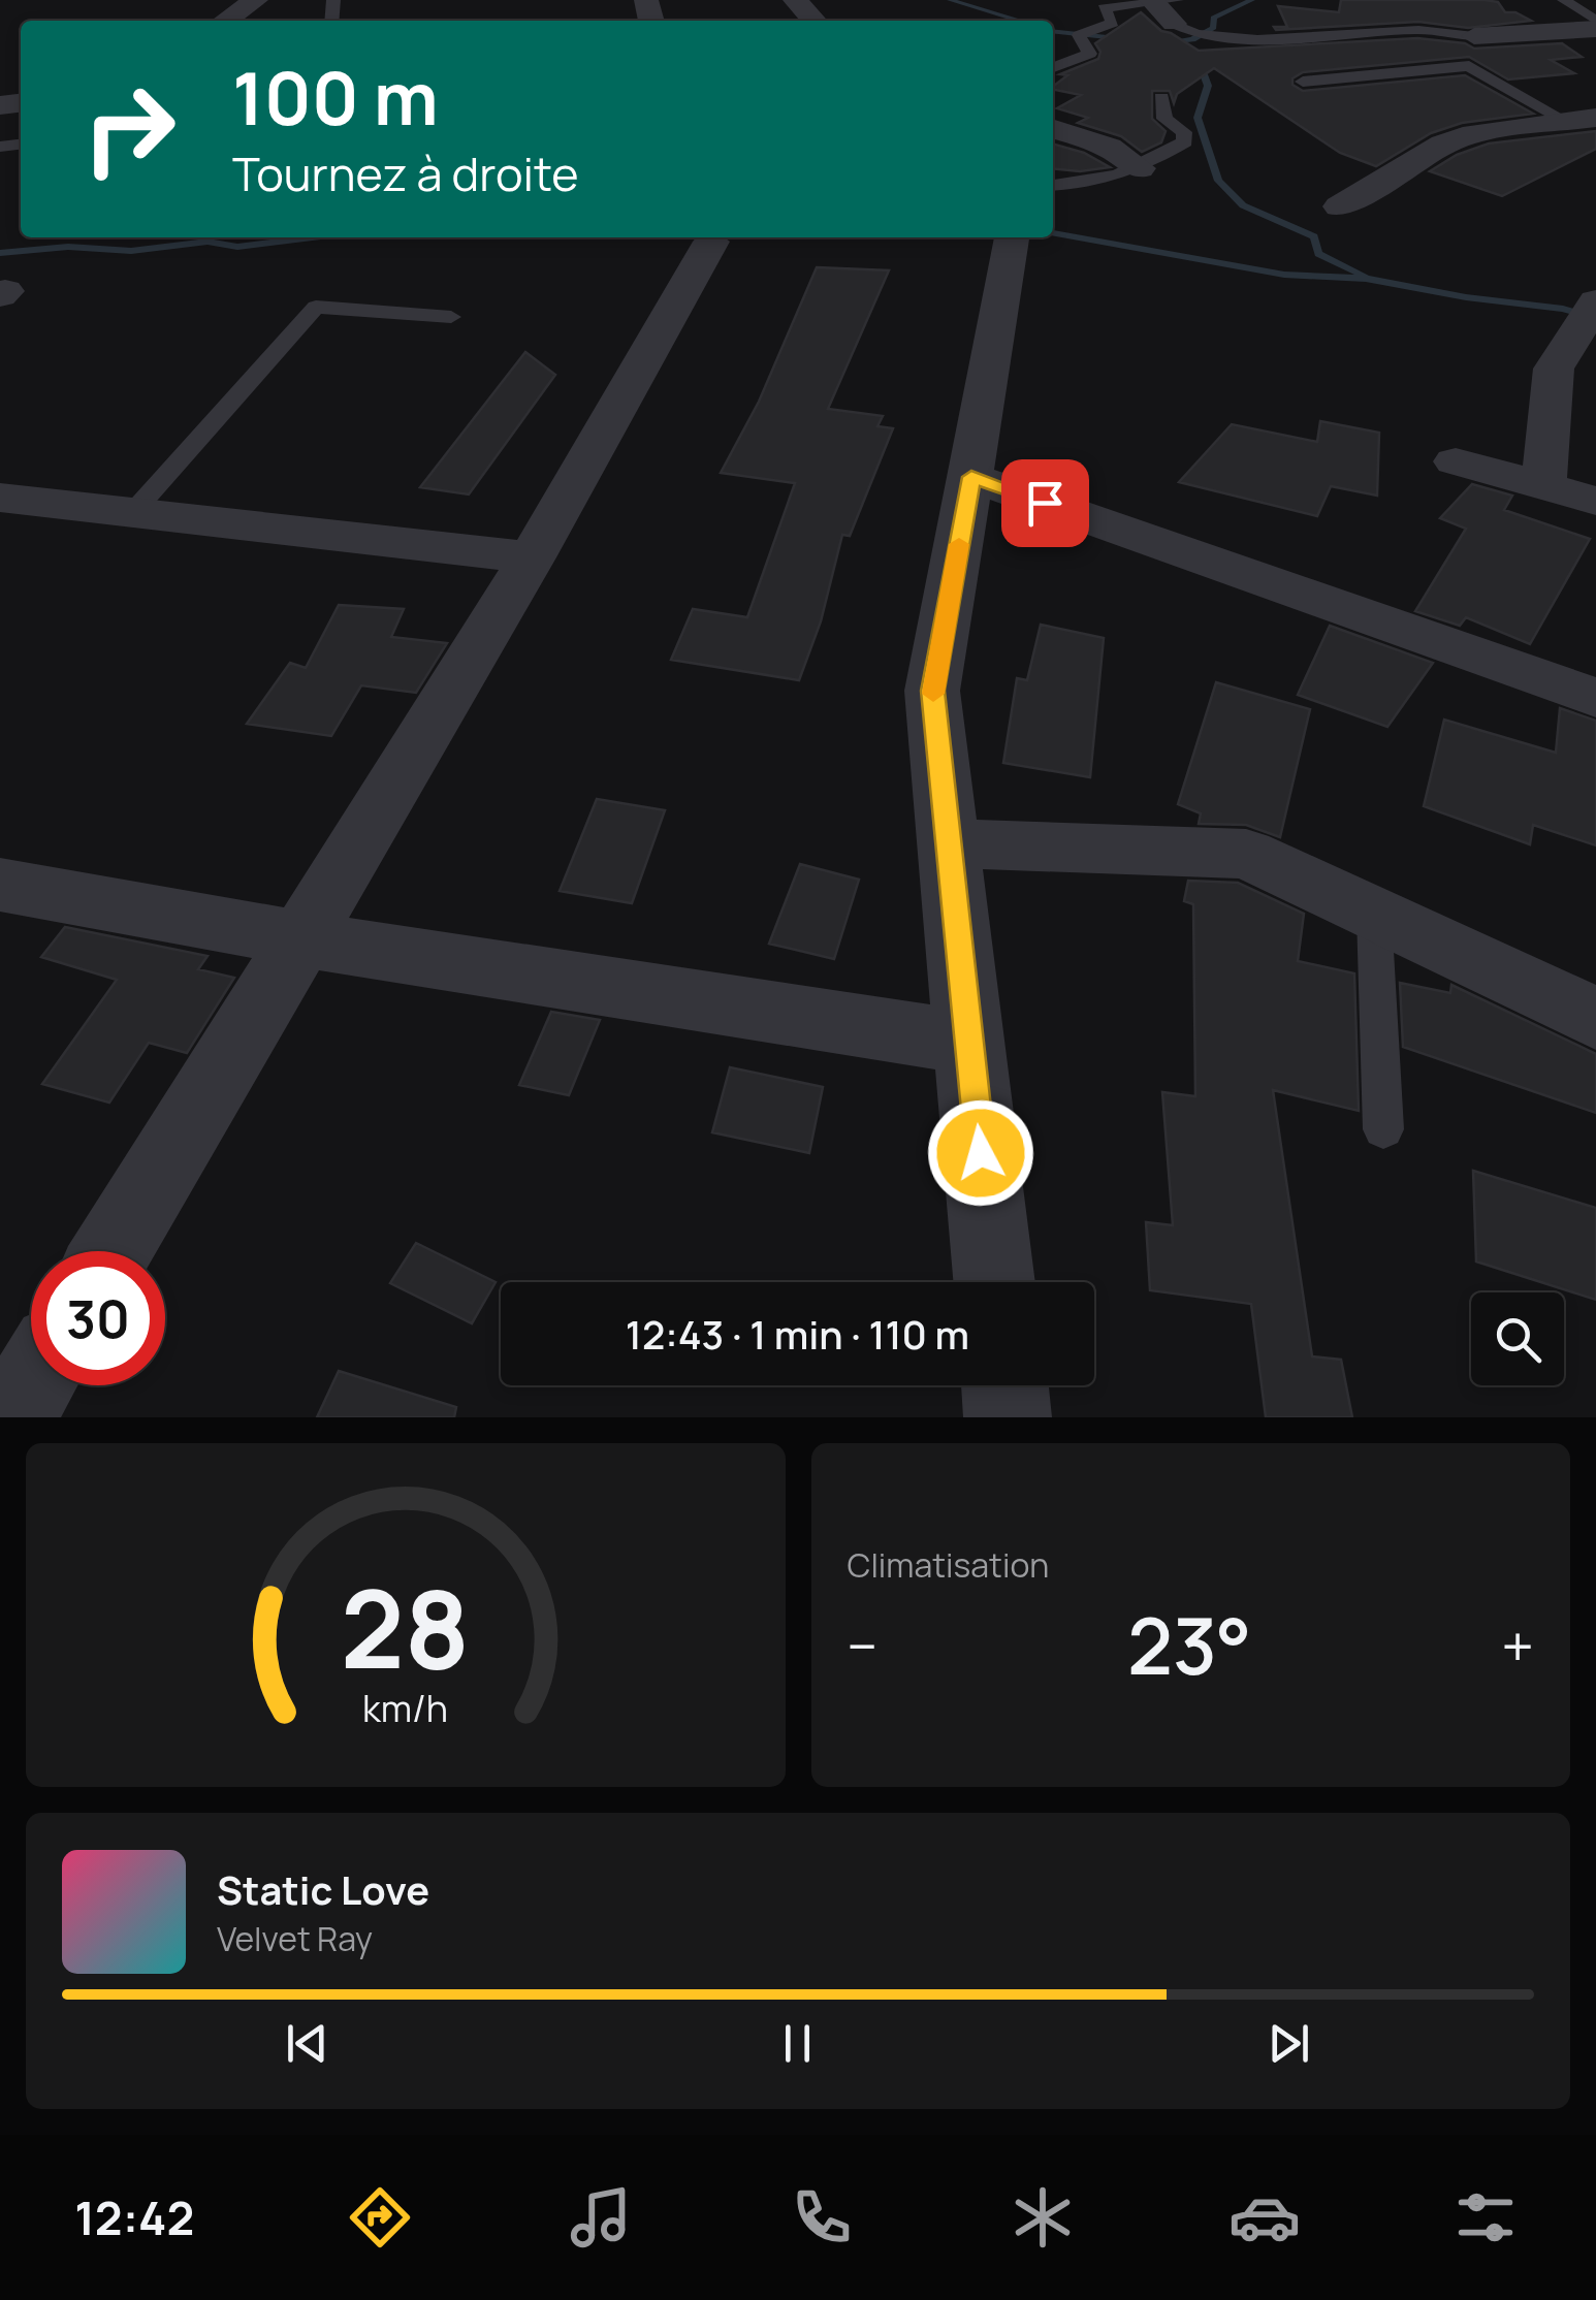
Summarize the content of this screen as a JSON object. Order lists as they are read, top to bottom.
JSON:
{
  "page": {
    "turn": ["100 m", "Tournez à droite"],
    "limit": "30",
    "trip": "12:43 · 1 min · 110 m",
    "tile": "Climatisation",
    "heat": ["−", "23°", "+"],
    "song": ["Static Love", "Velvet Ray"],
    "tabs": "12:42",
    "gauge": ["28", "km/h"]
  }
}
